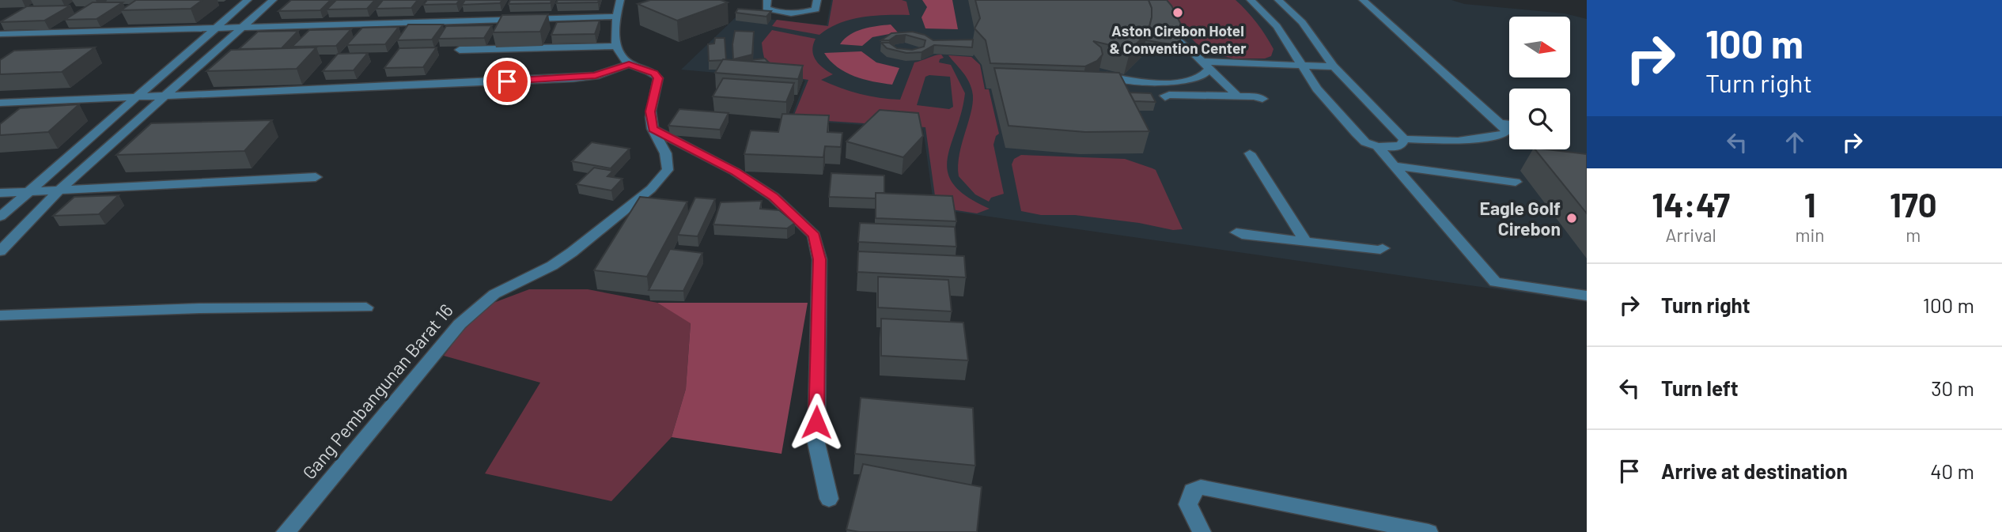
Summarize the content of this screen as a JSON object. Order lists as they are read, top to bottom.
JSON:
{
  "streets": {
    "street": ["Gang Pembangunan Barat 16"]
  },
  "places": ["Aston Cirebon Hotel & Convention Center", "Eagle Golf Cirebon"],
  "north": "right",
  "page": {
    "turn": ["100 m", "Turn right"],
    "eta": [
      "14:47",
      "Arrival",
      "1",
      "min",
      "170",
      "m"
    ],
    "list": [
      {
        "name": "Turn right",
        "value": "100 m"
      },
      {
        "name": "Turn left",
        "value": "30 m"
      },
      {
        "name": "Arrive at destination",
        "value": "40 m"
      }
    ]
  }
}
